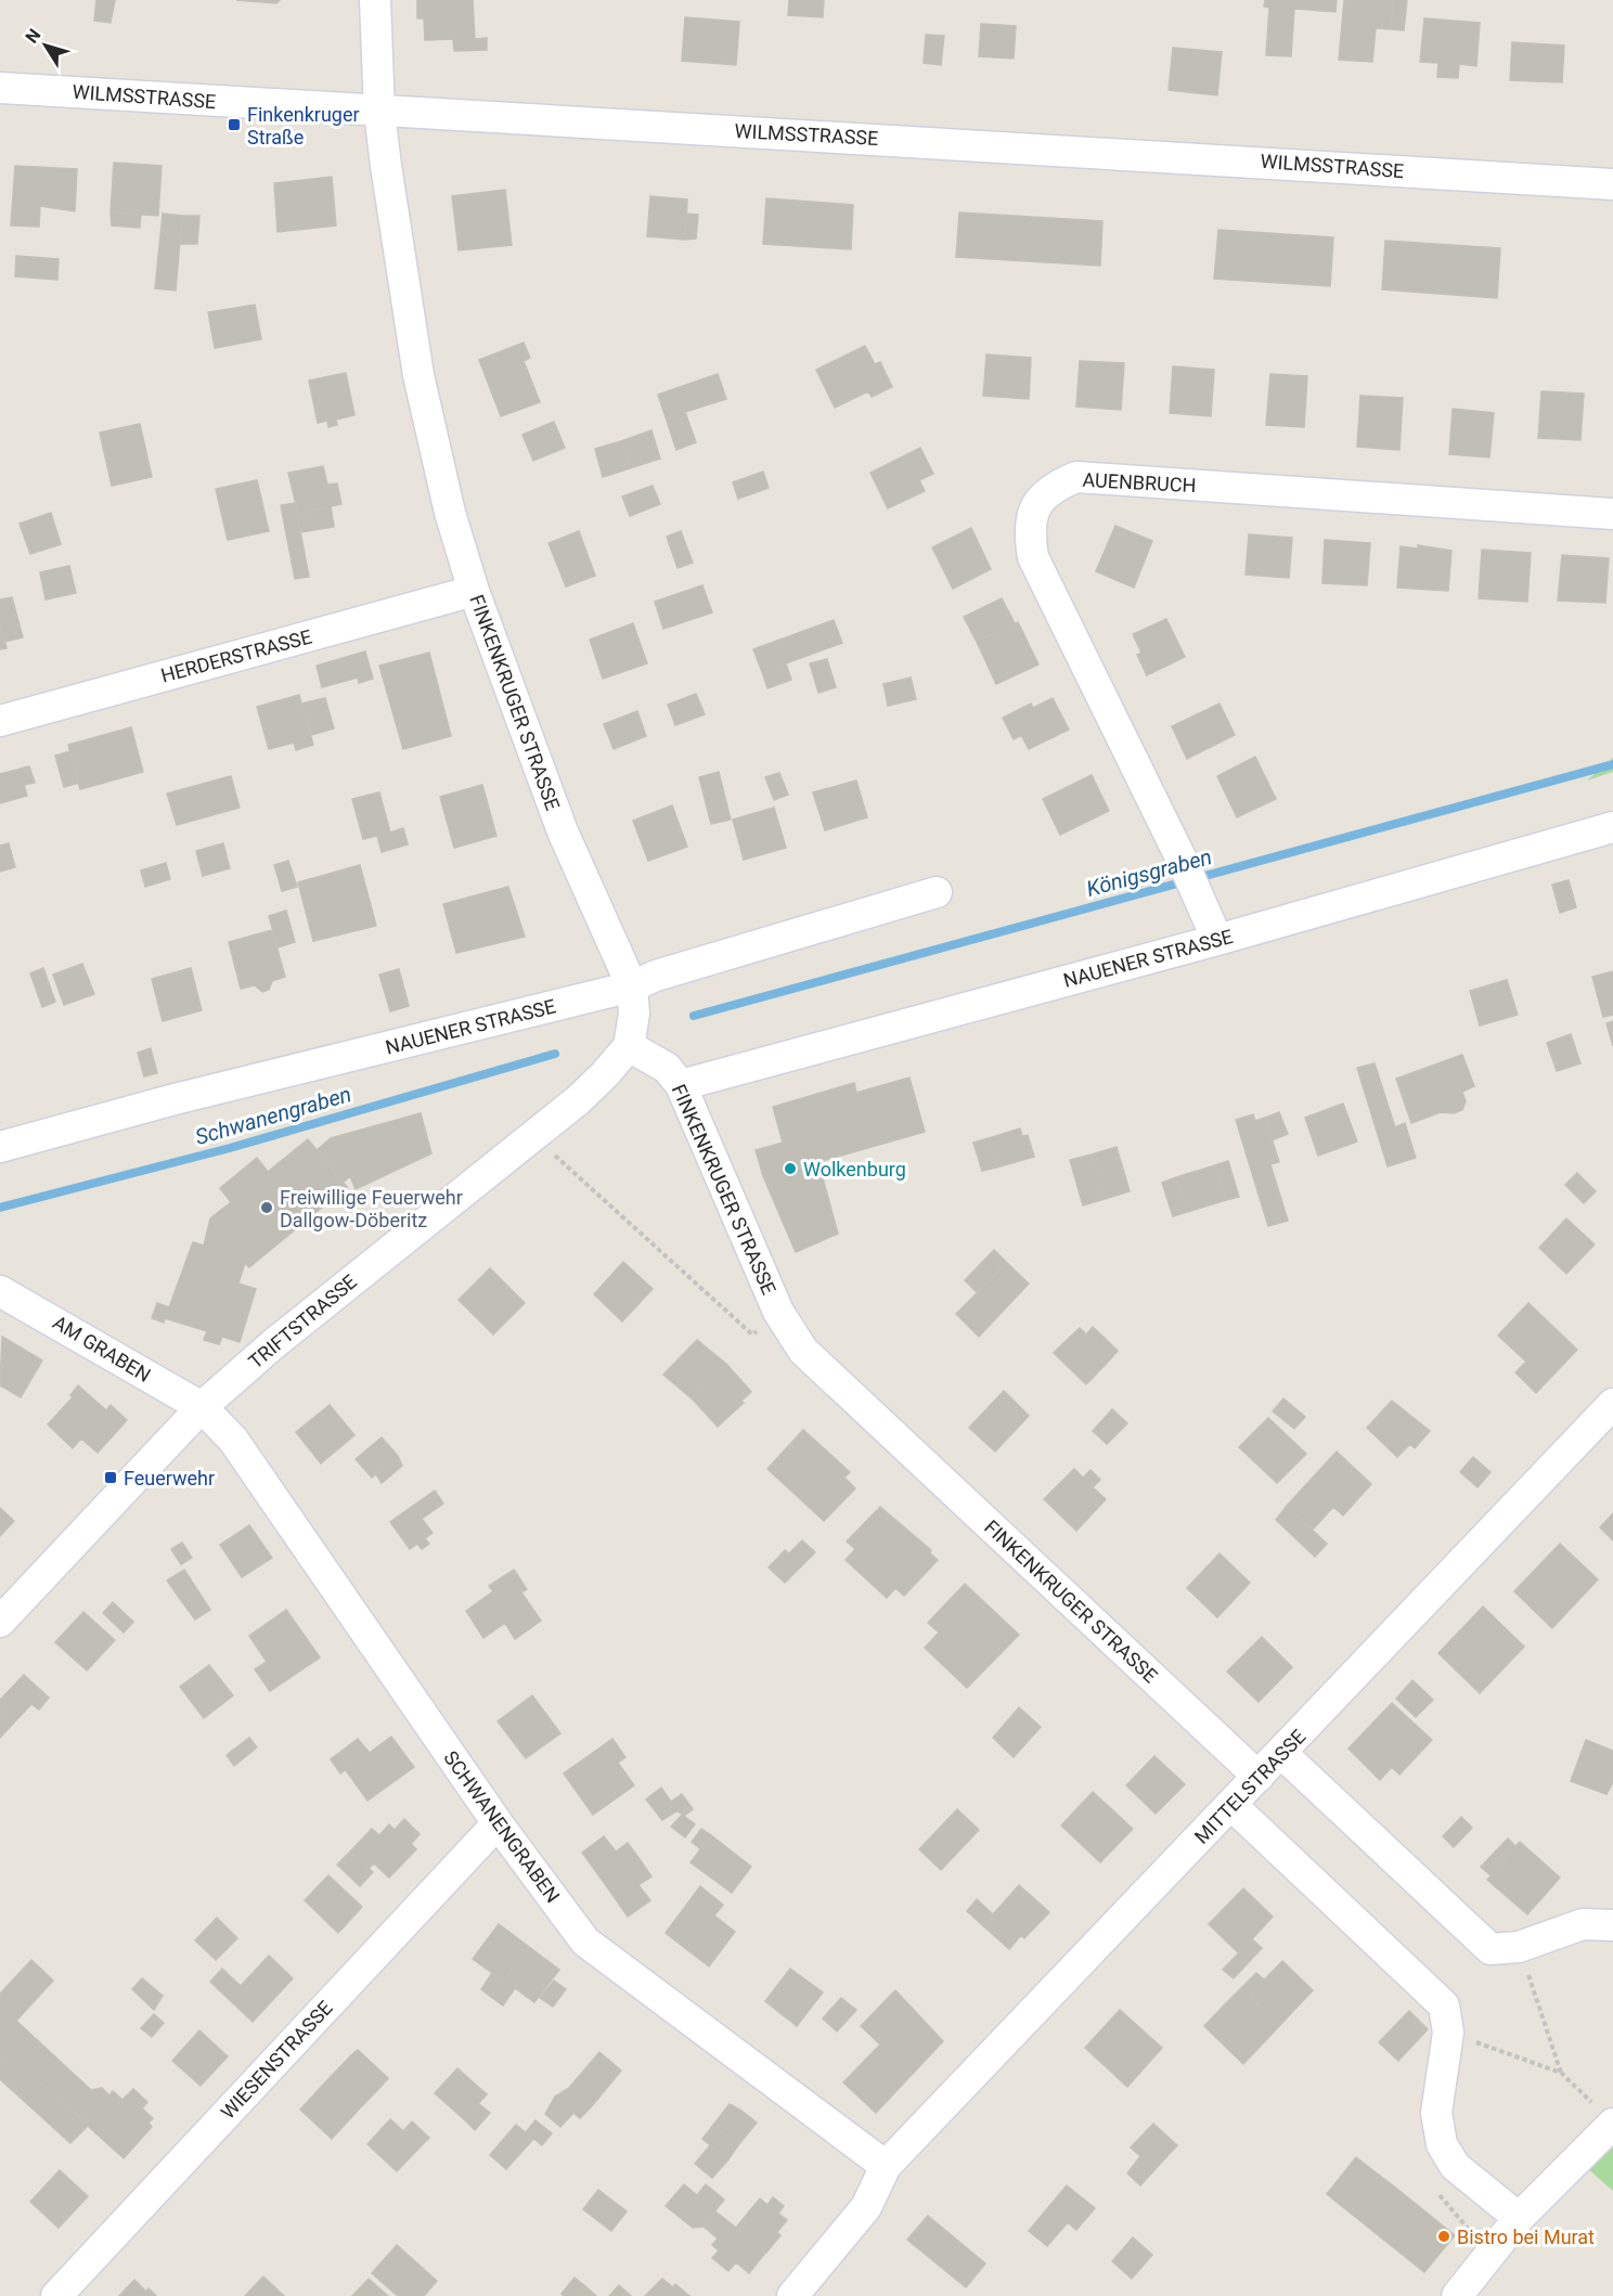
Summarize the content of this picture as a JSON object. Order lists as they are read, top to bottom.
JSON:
{
  "streets": {
    "street": [
      "WILMSSTRASSE",
      "AUENBRUCH",
      "HERDERSTRASSE",
      "FINKENKRUGER STRASSE",
      "NAUENER STRASSE",
      "TRIFTSTRASSE",
      "AM GRABEN",
      "MITTELSTRASSE",
      "SCHWANENGRABEN",
      "WIESENSTRASSE"
    ]
  },
  "crossings": [
    ["WILMSSTRASSE", "FINKENKRUGER STRASSE"],
    ["AUENBRUCH", "NAUENER STRASSE"],
    ["HERDERSTRASSE", "FINKENKRUGER STRASSE"],
    ["FINKENKRUGER STRASSE", "NAUENER STRASSE"],
    ["FINKENKRUGER STRASSE", "TRIFTSTRASSE"],
    ["FINKENKRUGER STRASSE", "MITTELSTRASSE"],
    ["TRIFTSTRASSE", "AM GRABEN"],
    ["TRIFTSTRASSE", "SCHWANENGRABEN"],
    ["AM GRABEN", "SCHWANENGRABEN"],
    ["MITTELSTRASSE", "SCHWANENGRABEN"],
    ["SCHWANENGRABEN", "WIESENSTRASSE"]
  ],
  "water": ["Königsgraben", "Schwanengraben"],
  "places": {
    "transit": ["Finkenkruger Straße", "Feuerwehr"],
    "other": ["Wolkenburg", "Freiwillige Feuerwehr Dallgow-Döberitz", "Bistro bei Murat"]
  },
  "north": "top left"
}
